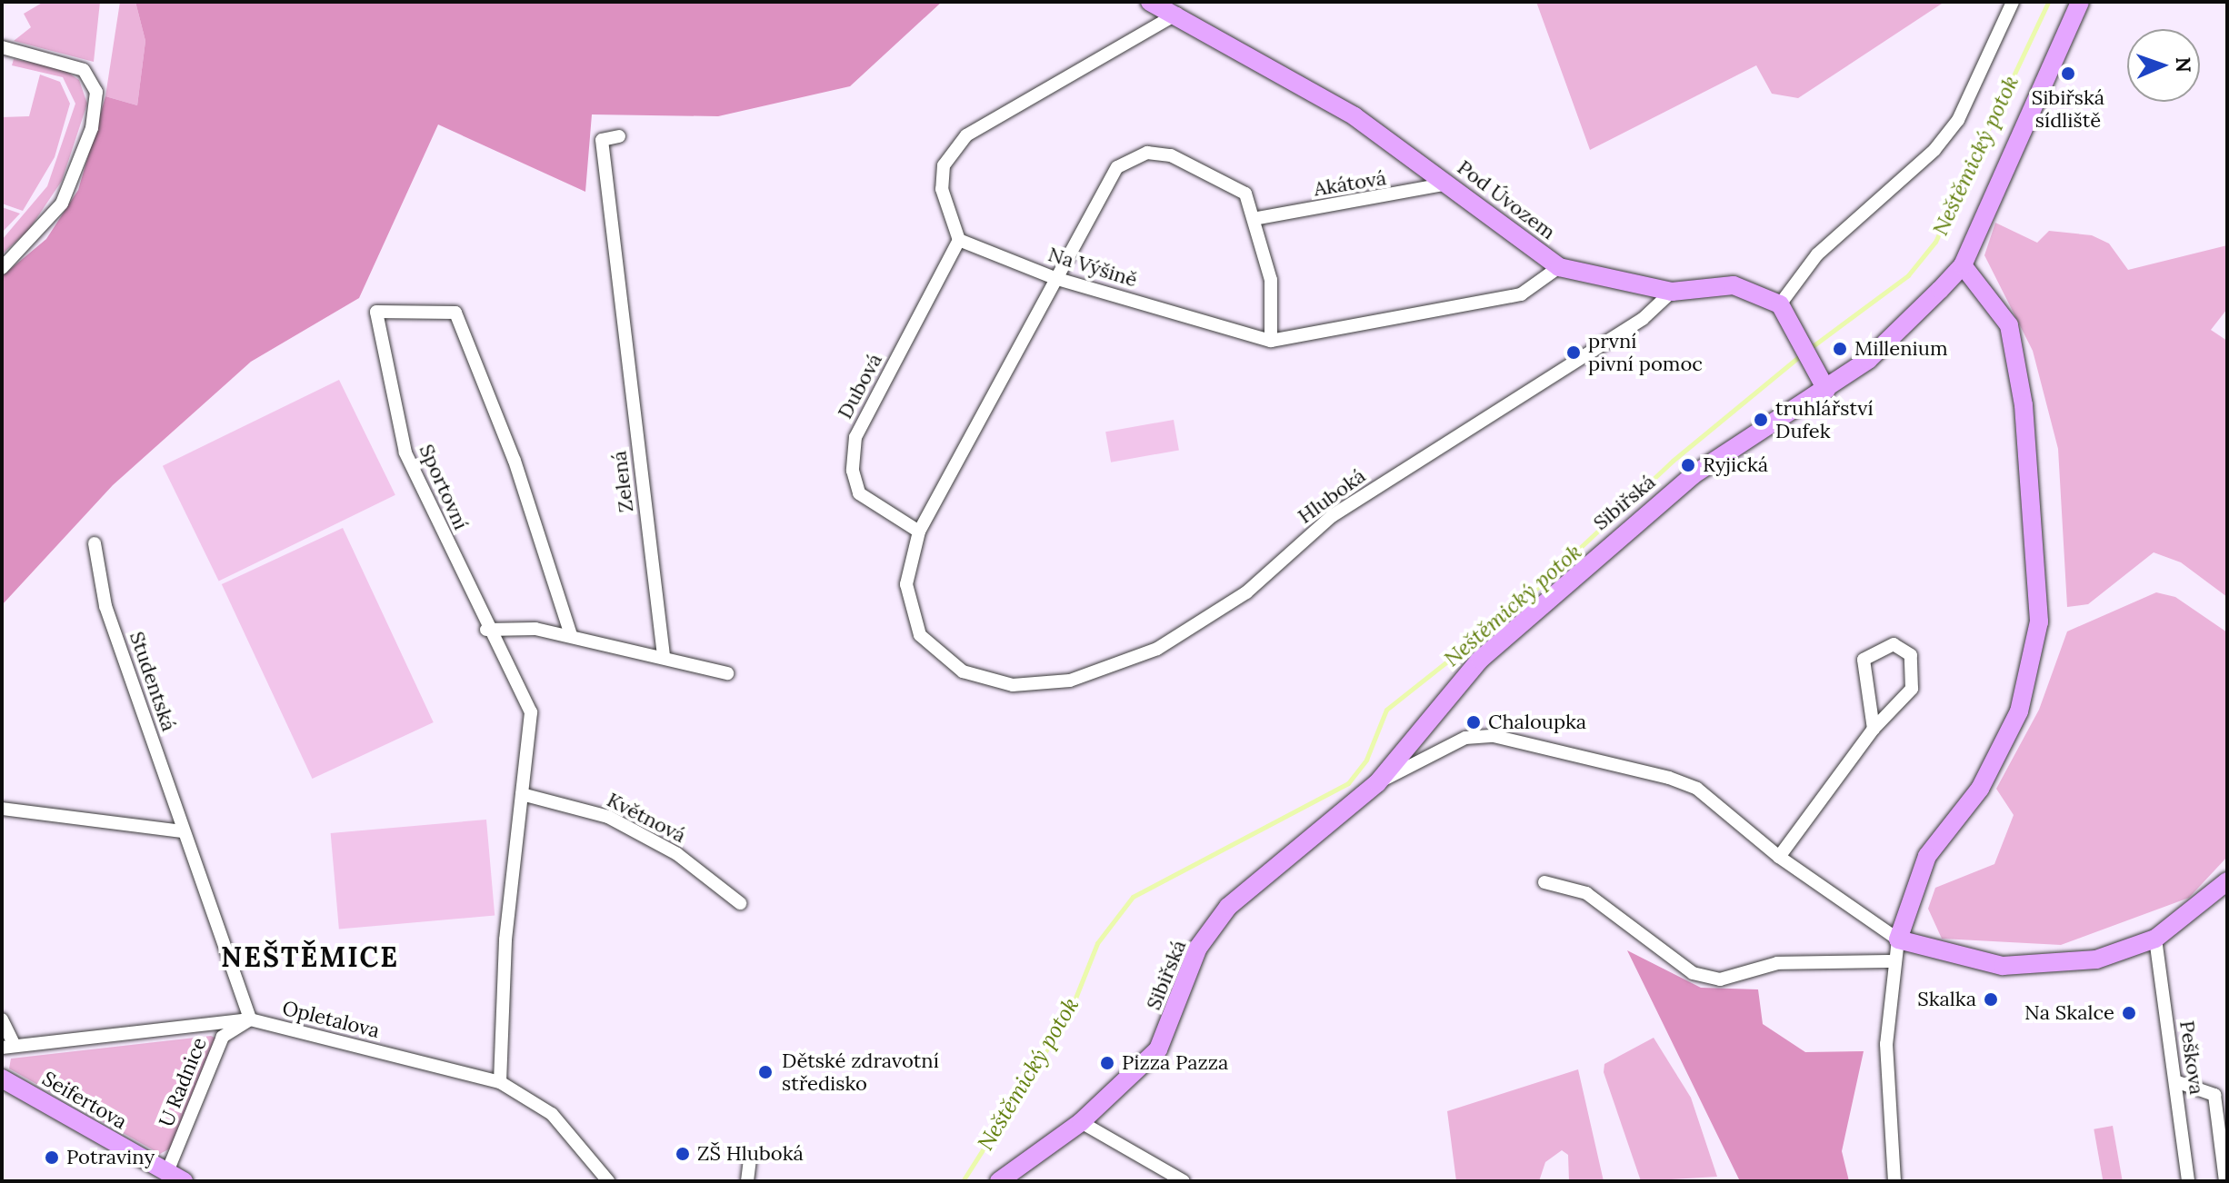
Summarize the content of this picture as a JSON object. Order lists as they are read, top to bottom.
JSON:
{
  "streets": {
    "street": [
      "Akátová",
      "Pod Úvozem",
      "Na Výšině",
      "Dubová",
      "Zelená",
      "Sportovní",
      "Hluboká",
      "Sibiřská",
      "Studentská",
      "Květnová",
      "Opletalova",
      "Peškova",
      "U Radnice",
      "Seifertova"
    ]
  },
  "crossings": [
    ["Akátová", "Pod Úvozem"],
    ["Pod Úvozem", "Na Výšině"],
    ["Pod Úvozem", "Hluboká"],
    ["Na Výšině", "Dubová"],
    ["Dubová", "Hluboká"],
    ["Sportovní", "Květnová"],
    ["Sportovní", "Opletalova"],
    ["Studentská", "Opletalova"],
    ["Studentská", "U Radnice"],
    ["Opletalova", "U Radnice"],
    ["U Radnice", "Seifertova"]
  ],
  "districts": ["NEŠTĚMICE"],
  "water": ["Neštěmický potok"],
  "places": [
    "Sibiřská sídliště",
    "Millenium",
    "první pivní pomoc",
    "truhlářství Dufek",
    "Ryjická",
    "Chaloupka",
    "Skalka",
    "Na Skalce",
    "Pizza Pazza",
    "Dětské zdravotní středisko",
    "ZŠ Hluboká",
    "Potraviny"
  ],
  "north": "right"
}
